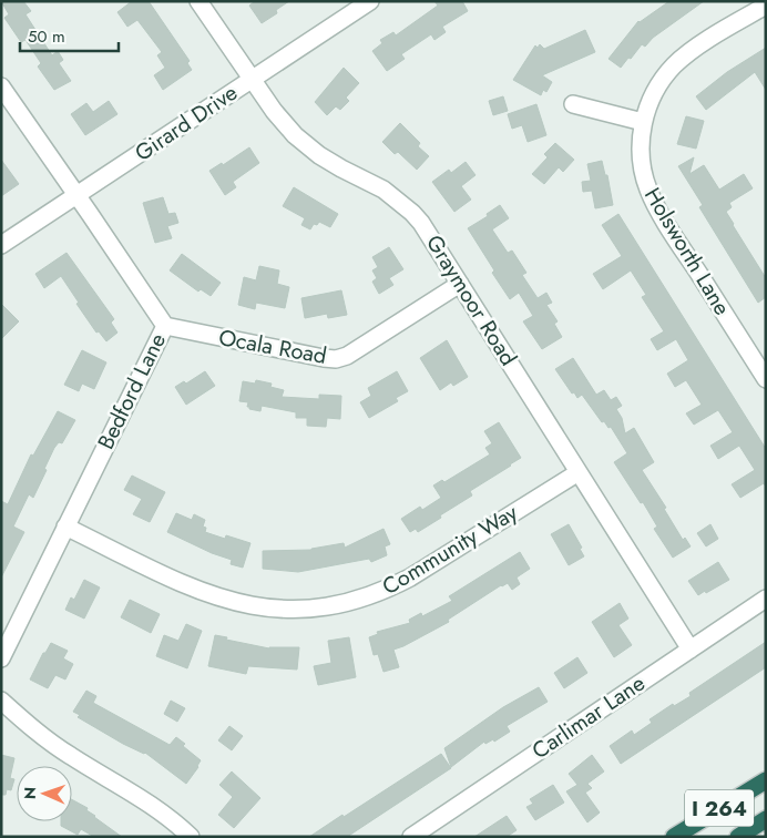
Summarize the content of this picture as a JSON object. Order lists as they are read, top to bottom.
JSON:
{
  "streets": {
    "highway": ["I 264"],
    "street": [
      "Girard Drive",
      "Holsworth Lane",
      "Graymoor Road",
      "Ocala Road",
      "Bedford Lane",
      "Community Way",
      "Carlimar Lane"
    ]
  },
  "crossings": [
    ["Girard Drive", "Graymoor Road"],
    ["Girard Drive", "Bedford Lane"],
    ["Graymoor Road", "Ocala Road"],
    ["Graymoor Road", "Community Way"],
    ["Graymoor Road", "Carlimar Lane"],
    ["Ocala Road", "Bedford Lane"],
    ["Bedford Lane", "Community Way"]
  ],
  "scale_bar": "50 m",
  "north": "left"
}
